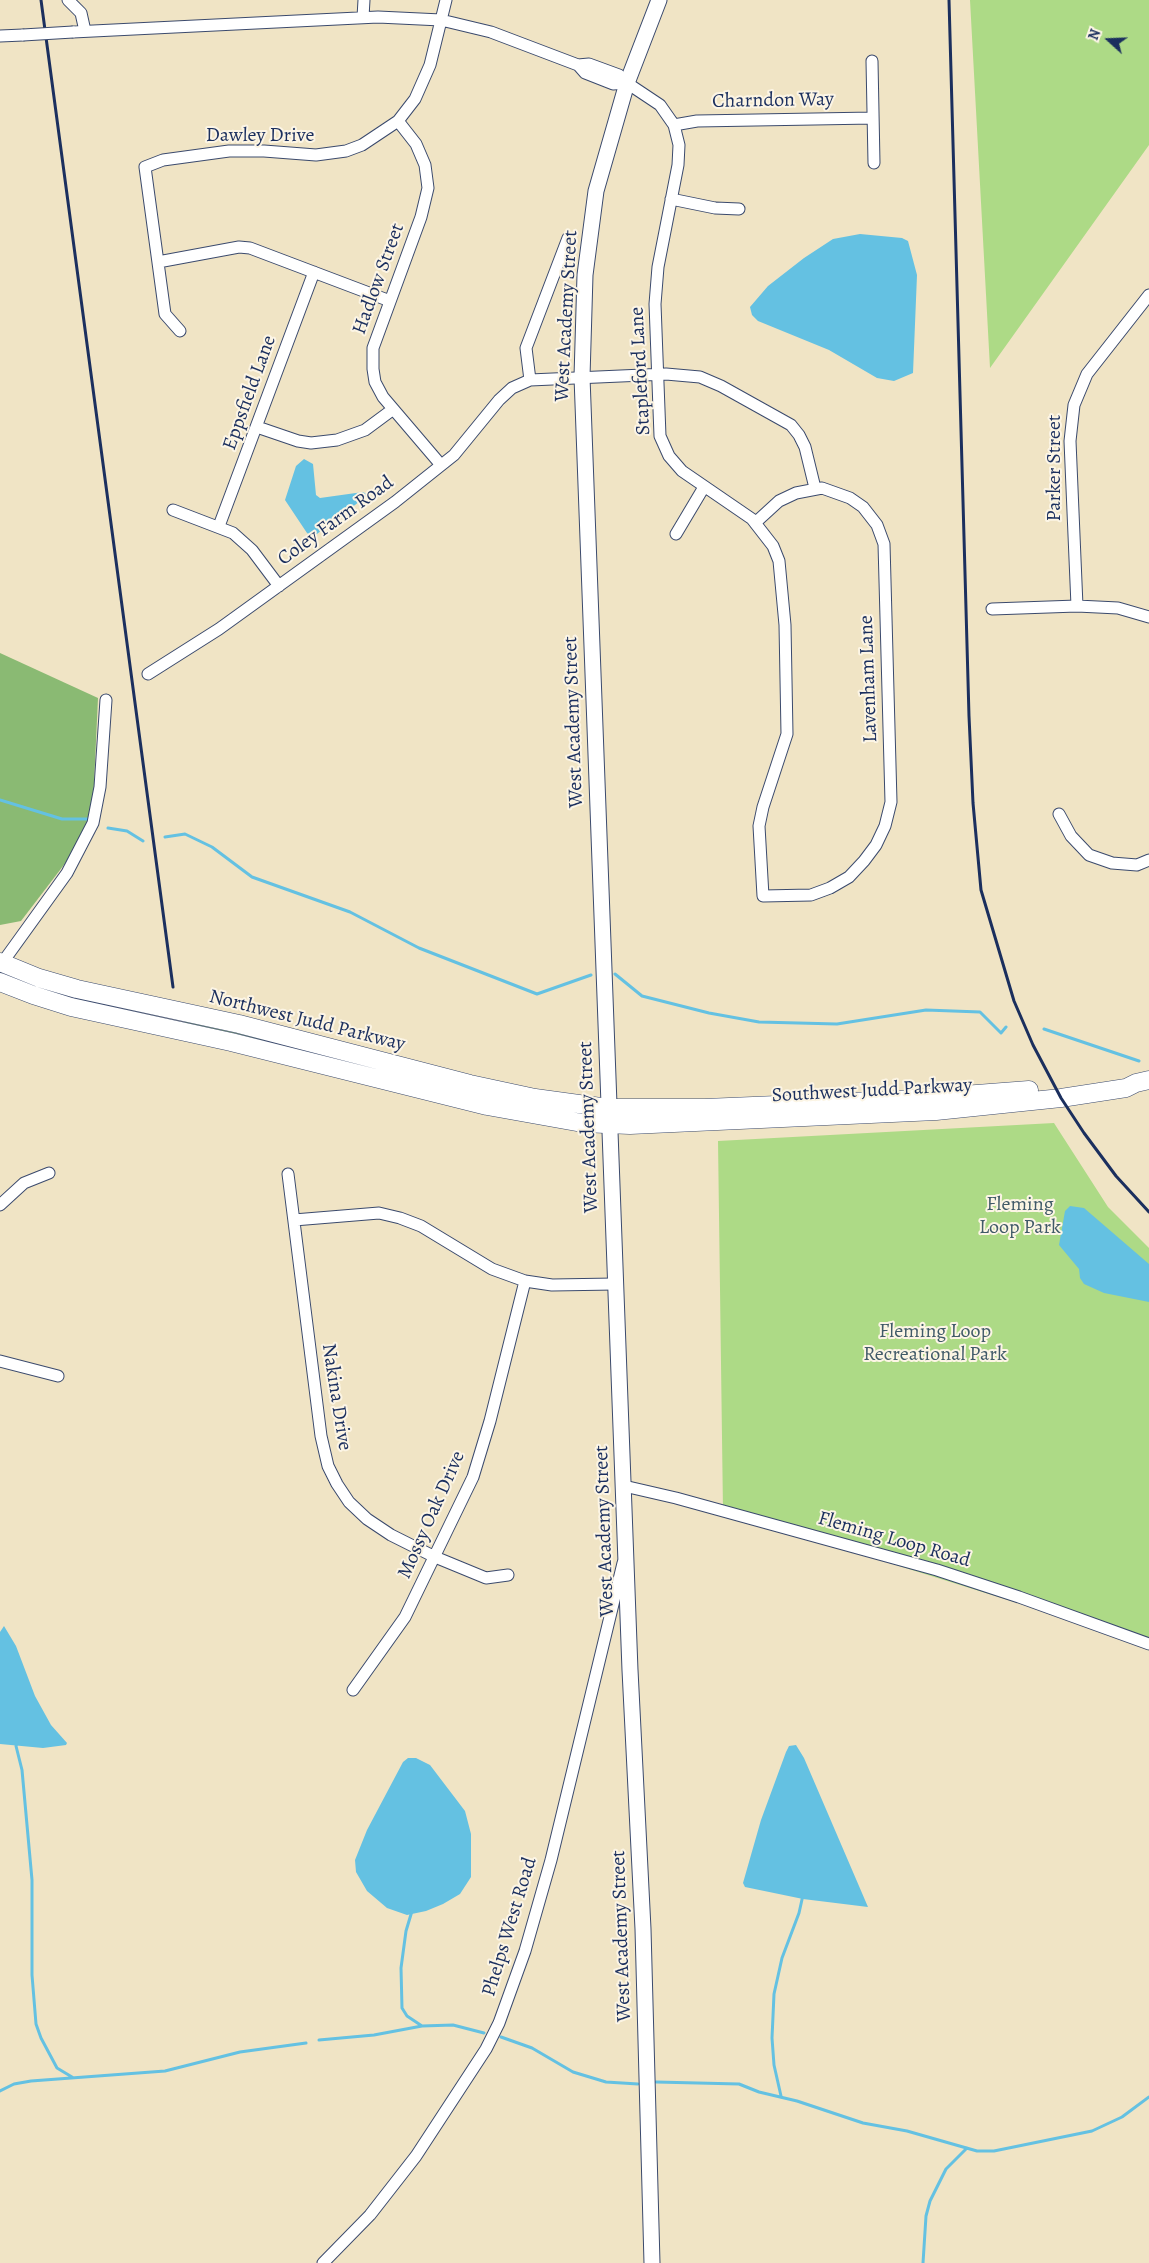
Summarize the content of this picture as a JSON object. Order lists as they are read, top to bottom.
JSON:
{
  "streets": {
    "highway": ["Northwest Judd Parkway", "Southwest Judd Parkway"],
    "main road": ["West Academy Street"],
    "street": [
      "Charndon Way",
      "Dawley Drive",
      "Hadlow Street",
      "Stapleford Lane",
      "Eppsfield Lane",
      "Parker Street",
      "Coley Farm Road",
      "Lavenham Lane",
      "Nakina Drive",
      "Mossy Oak Drive",
      "Fleming Loop Road",
      "Phelps West Road"
    ]
  },
  "crossings": [
    ["Charndon Way", "Stapleford Lane"],
    ["Dawley Drive", "Hadlow Street"],
    ["Dawley Drive", "Stapleford Lane"],
    ["Hadlow Street", "Coley Farm Road"],
    ["West Academy Street", "Stapleford Lane"],
    ["West Academy Street", "Coley Farm Road"],
    ["West Academy Street", "Northwest Judd Parkway"],
    ["West Academy Street", "Southwest Judd Parkway"],
    ["West Academy Street", "Fleming Loop Road"],
    ["West Academy Street", "Phelps West Road"],
    ["Stapleford Lane", "Coley Farm Road"],
    ["Stapleford Lane", "Lavenham Lane"],
    ["Coley Farm Road", "Lavenham Lane"],
    ["Northwest Judd Parkway", "Southwest Judd Parkway"],
    ["Nakina Drive", "Mossy Oak Drive"]
  ],
  "parks": ["Fleming Loop Park", "Fleming Loop Recreational Park"],
  "north": "left"
}
